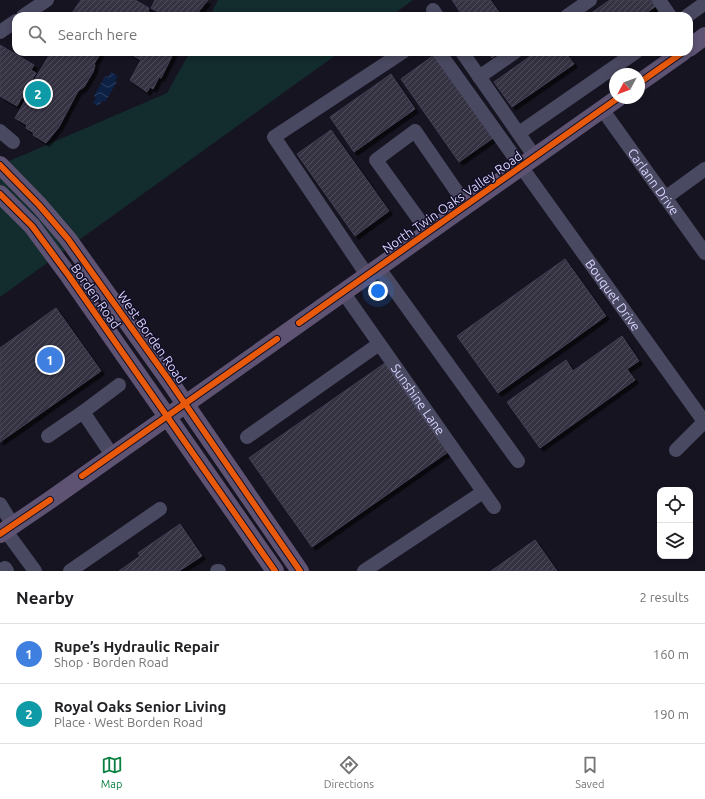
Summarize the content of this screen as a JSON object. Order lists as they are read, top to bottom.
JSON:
{
  "streets": {
    "main road": ["North Twin Oaks Valley Road", "Borden Road", "West Borden Road"],
    "street": ["Carlann Drive", "Bouquet Drive", "Sunshine Lane"]
  },
  "crossings": [
    ["Carlann Drive", "North Twin Oaks Valley Road"],
    ["North Twin Oaks Valley Road", "Bouquet Drive"],
    ["North Twin Oaks Valley Road", "Borden Road"],
    ["North Twin Oaks Valley Road", "West Borden Road"],
    ["North Twin Oaks Valley Road", "Sunshine Lane"]
  ],
  "north": "bottom left",
  "page": {
    "search": "Search here",
    "pins": ["2", "1"],
    "heading": ["Nearby", "2 results"],
    "list": [
      {
        "mark": "1",
        "name": "Rupe’s Hydraulic Repair",
        "note": "Shop · Borden Road",
        "value": "160 m"
      },
      {
        "mark": "2",
        "name": "Royal Oaks Senior Living",
        "note": "Place · West Borden Road",
        "value": "190 m"
      }
    ],
    "nav": ["Map", "Directions", "Saved"]
  }
}
